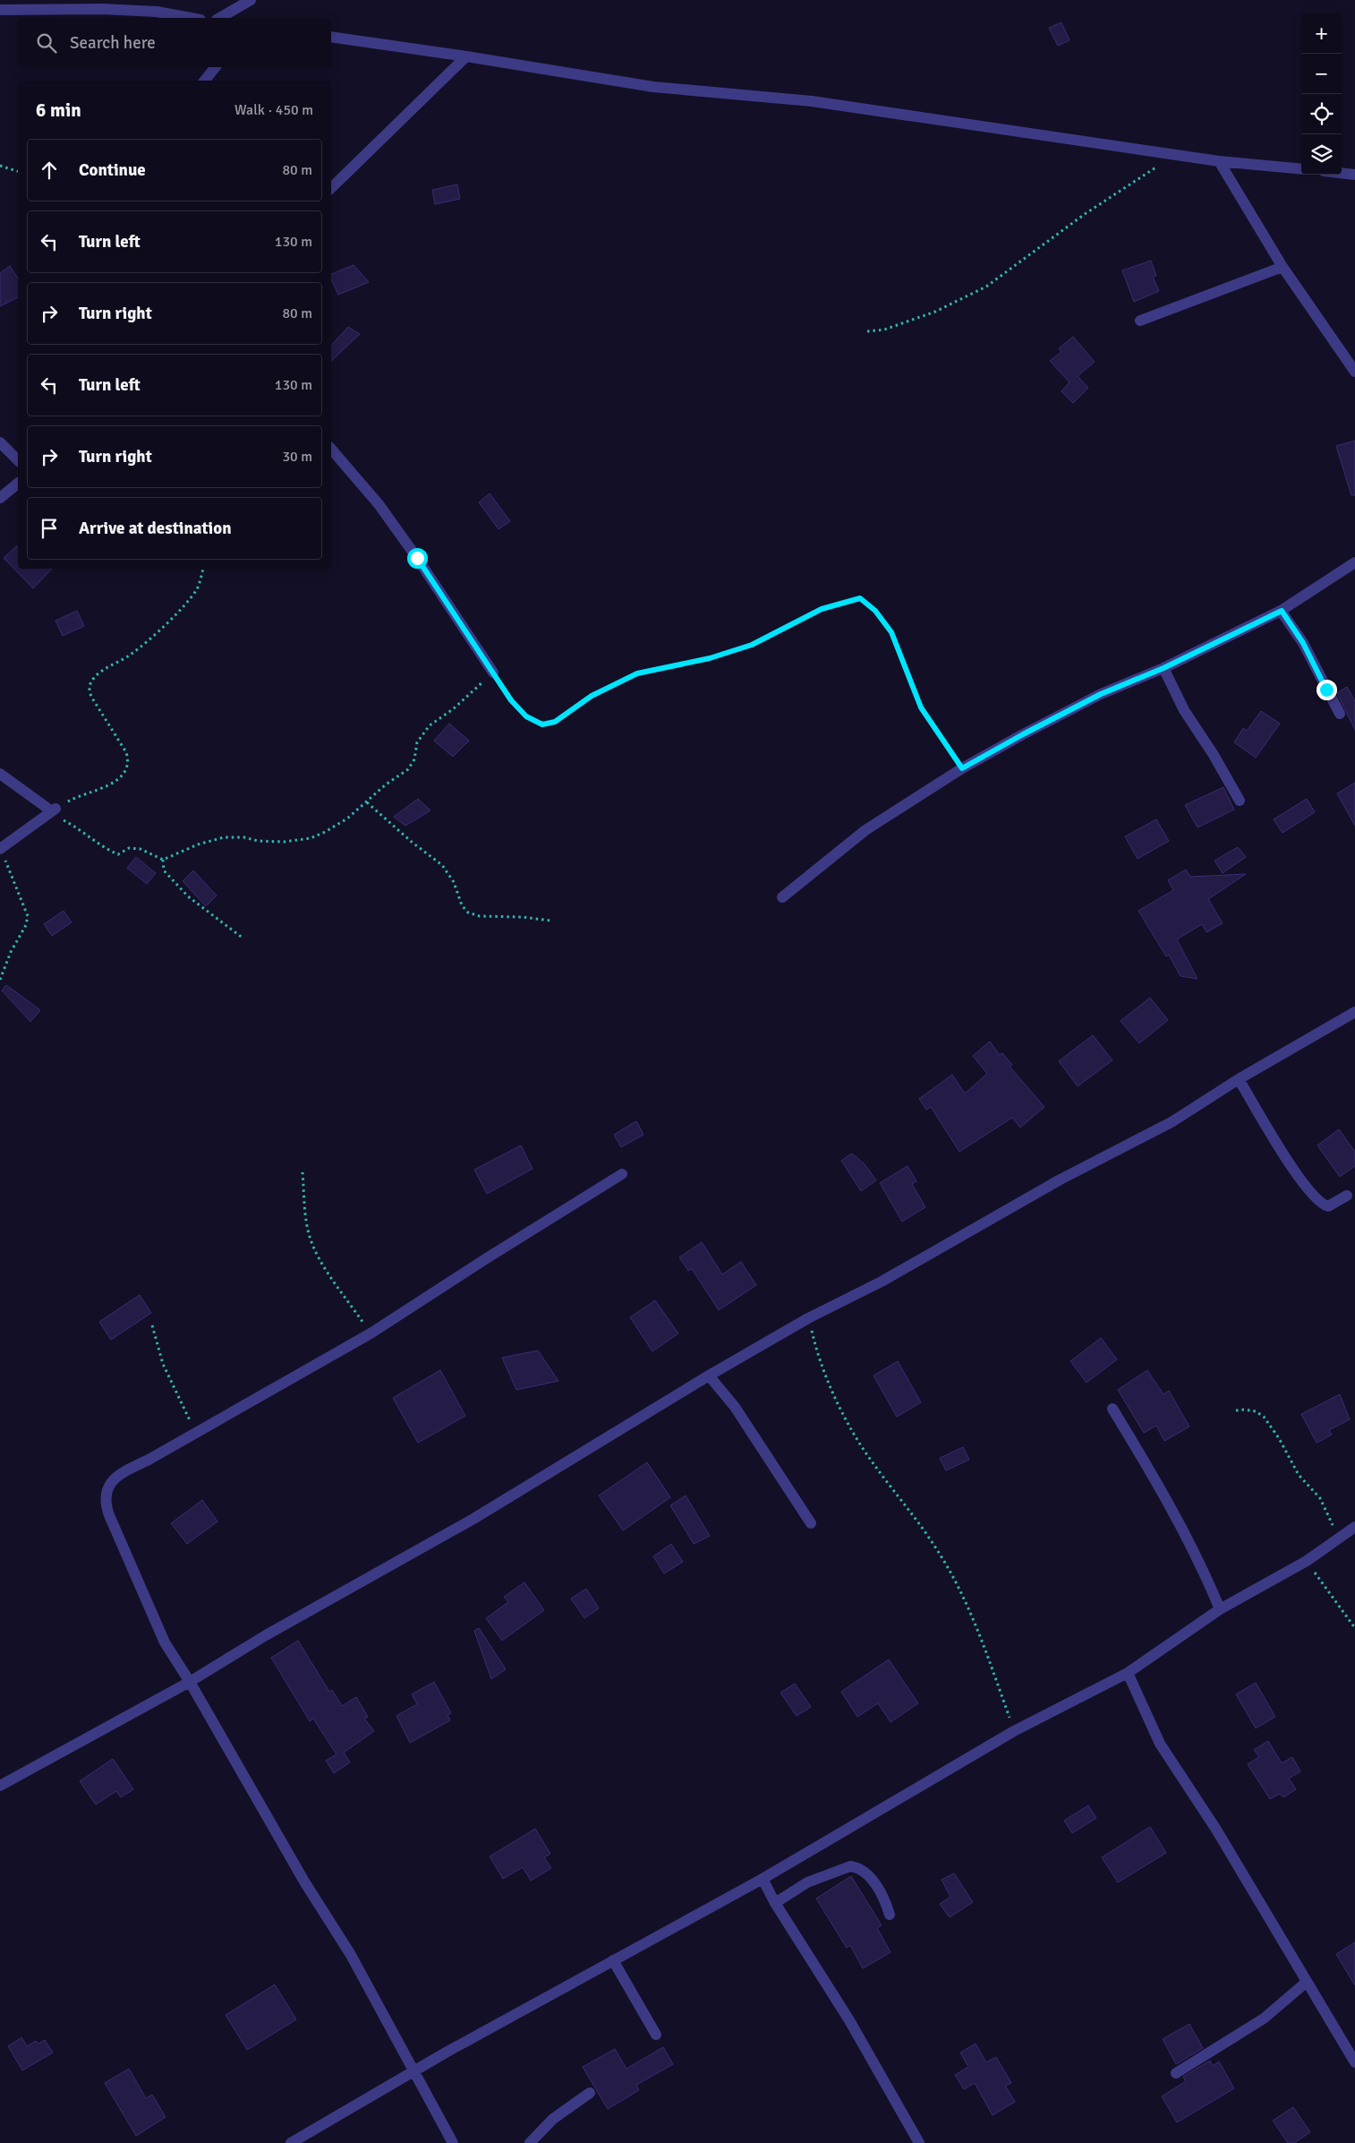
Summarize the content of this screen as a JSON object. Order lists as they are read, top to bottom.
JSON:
{
  "page": {
    "map_buttons": ["+", "−"],
    "search": "Search here",
    "heading": ["6 min", "Walk · 450 m"],
    "list": [
      ["Continue", "80 m"],
      ["Turn left", "130 m"],
      ["Turn right", "80 m"],
      ["Turn left", "130 m"],
      ["Turn right", "30 m"],
      "Arrive at destination"
    ]
  }
}
